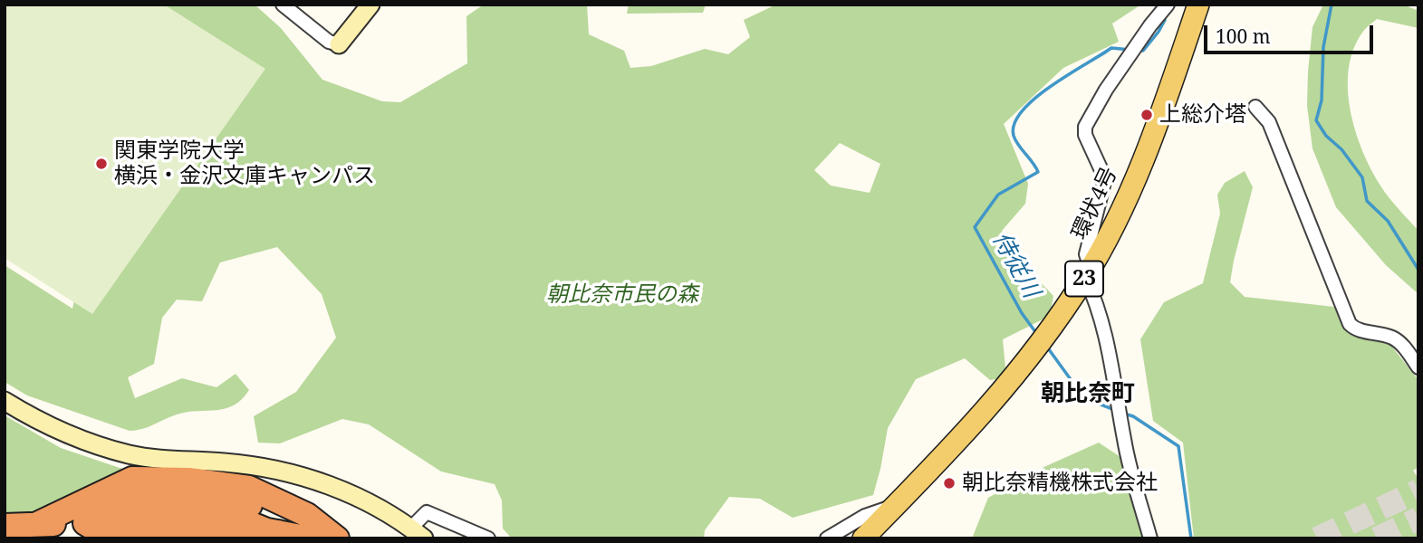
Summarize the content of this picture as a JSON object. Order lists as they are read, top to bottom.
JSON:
{
  "streets": {
    "main road": ["環状4号", "23"]
  },
  "districts": ["朝比奈町"],
  "water": ["侍従川"],
  "parks": ["朝比奈市民の森"],
  "places": ["上総介塔", "関東学院大学 横浜・金沢文庫キャンパス", "朝比奈精機株式会社"],
  "scale_bar": "100 m"
}
